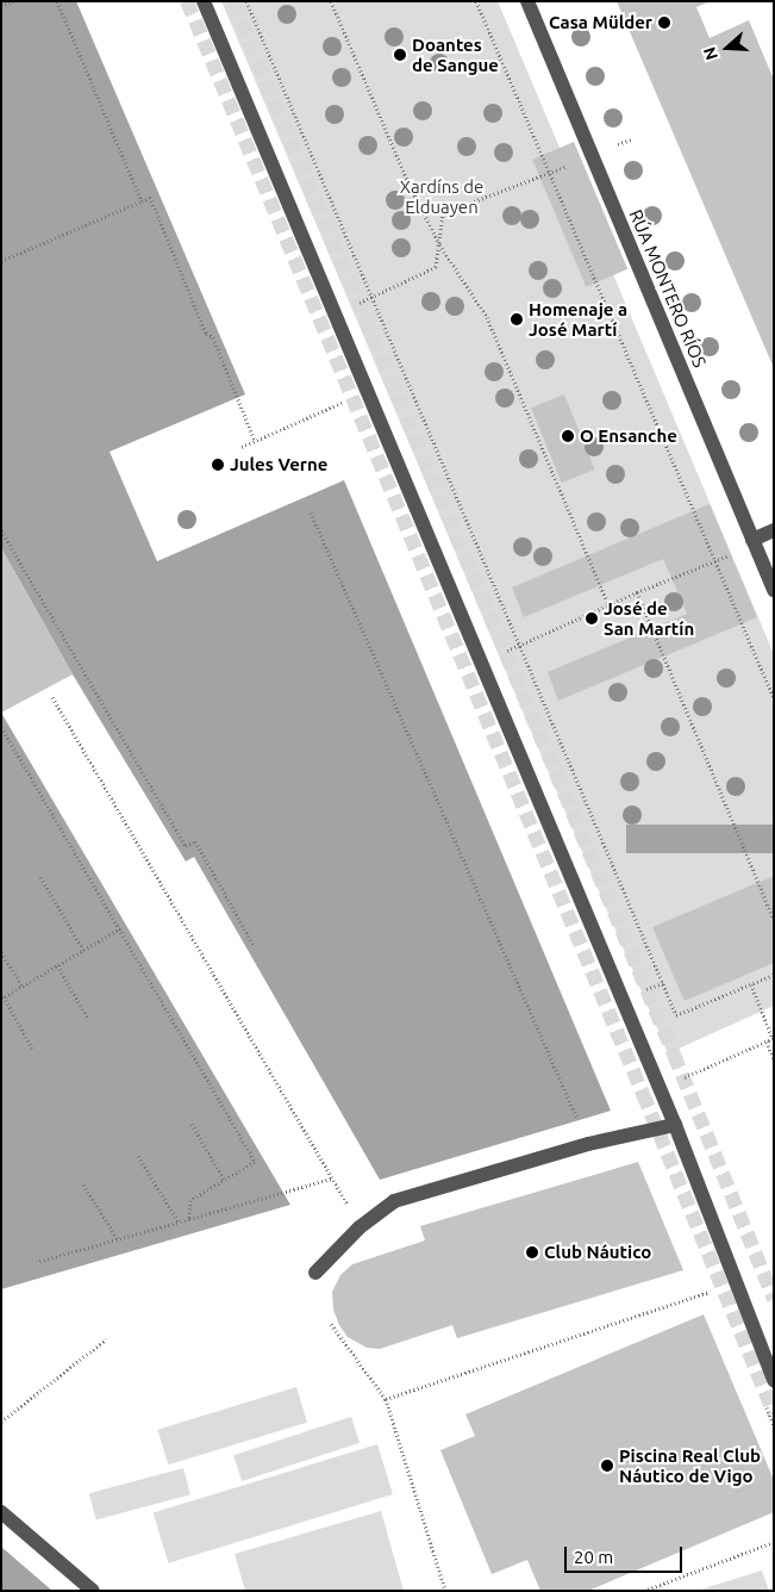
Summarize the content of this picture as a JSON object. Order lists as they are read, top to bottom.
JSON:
{
  "streets": {
    "street": ["RÚA MONTERO RÍOS"]
  },
  "parks": ["Xardíns de Elduayen"],
  "places": [
    "Casa Mülder",
    "Doantes de Sangue",
    "Homenaje a José Martí",
    "O Ensanche",
    "Jules Verne",
    "José de San Martín",
    "Club Náutico",
    "Piscina Real Club Náutico de Vigo"
  ],
  "scale_bar": "20 m",
  "north": "left"
}
